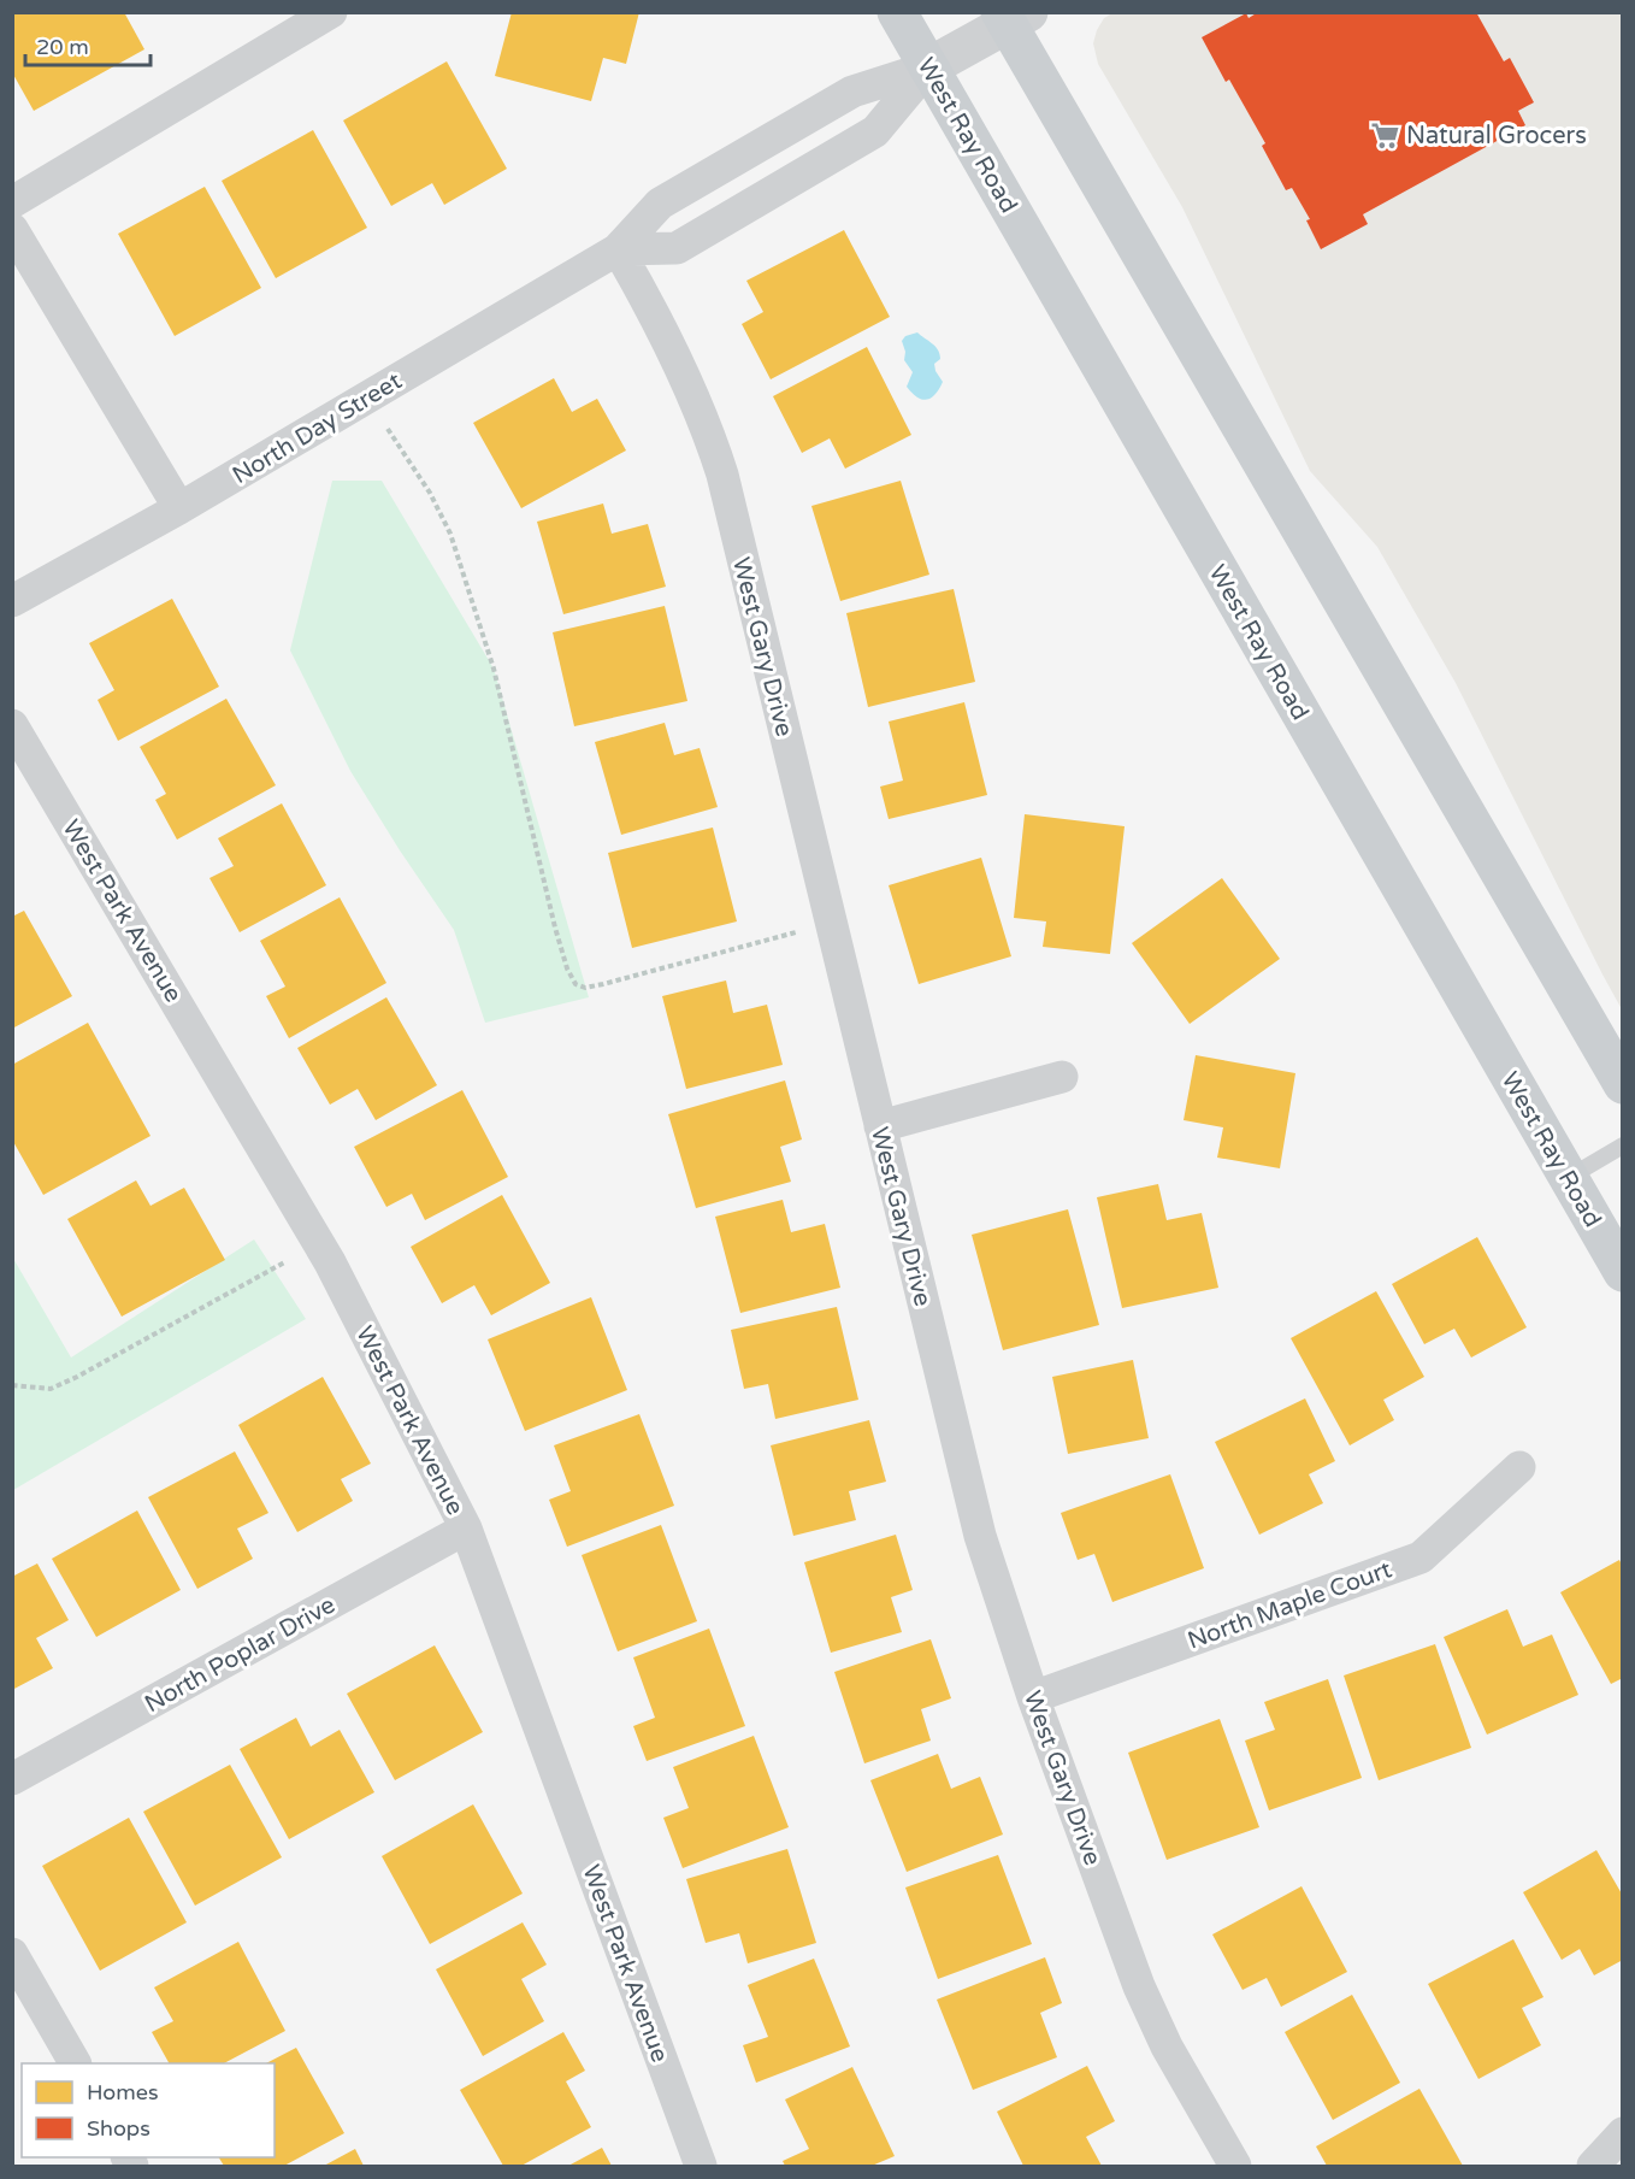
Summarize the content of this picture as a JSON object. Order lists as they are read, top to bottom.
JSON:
{
  "streets": {
    "main road": ["West Ray Road"],
    "street": [
      "North Day Street",
      "West Gary Drive",
      "West Park Avenue",
      "North Maple Court",
      "North Poplar Drive"
    ]
  },
  "crossings": [
    ["West Ray Road", "North Day Street"],
    ["North Day Street", "West Gary Drive"],
    ["West Gary Drive", "North Maple Court"],
    ["West Park Avenue", "North Poplar Drive"]
  ],
  "places": {
    "supermarket": ["Natural Grocers"]
  },
  "legend": ["Homes", "Shops"],
  "scale_bar": "20 m"
}
